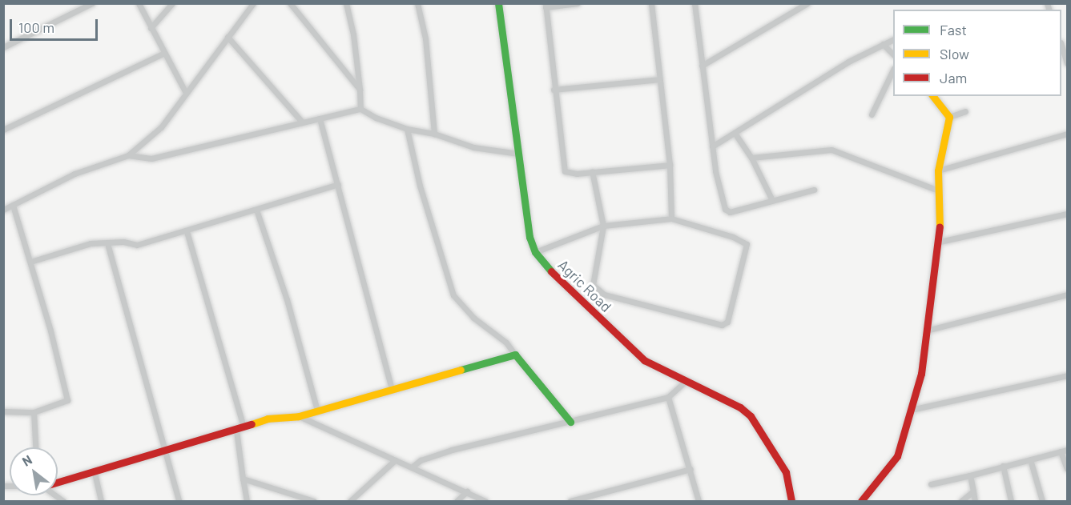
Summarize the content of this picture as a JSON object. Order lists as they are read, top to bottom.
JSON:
{
  "streets": {
    "street": ["Agric Road"]
  },
  "legend": ["Fast", "Slow", "Jam"],
  "scale_bar": "100 m",
  "north": "top left"
}
